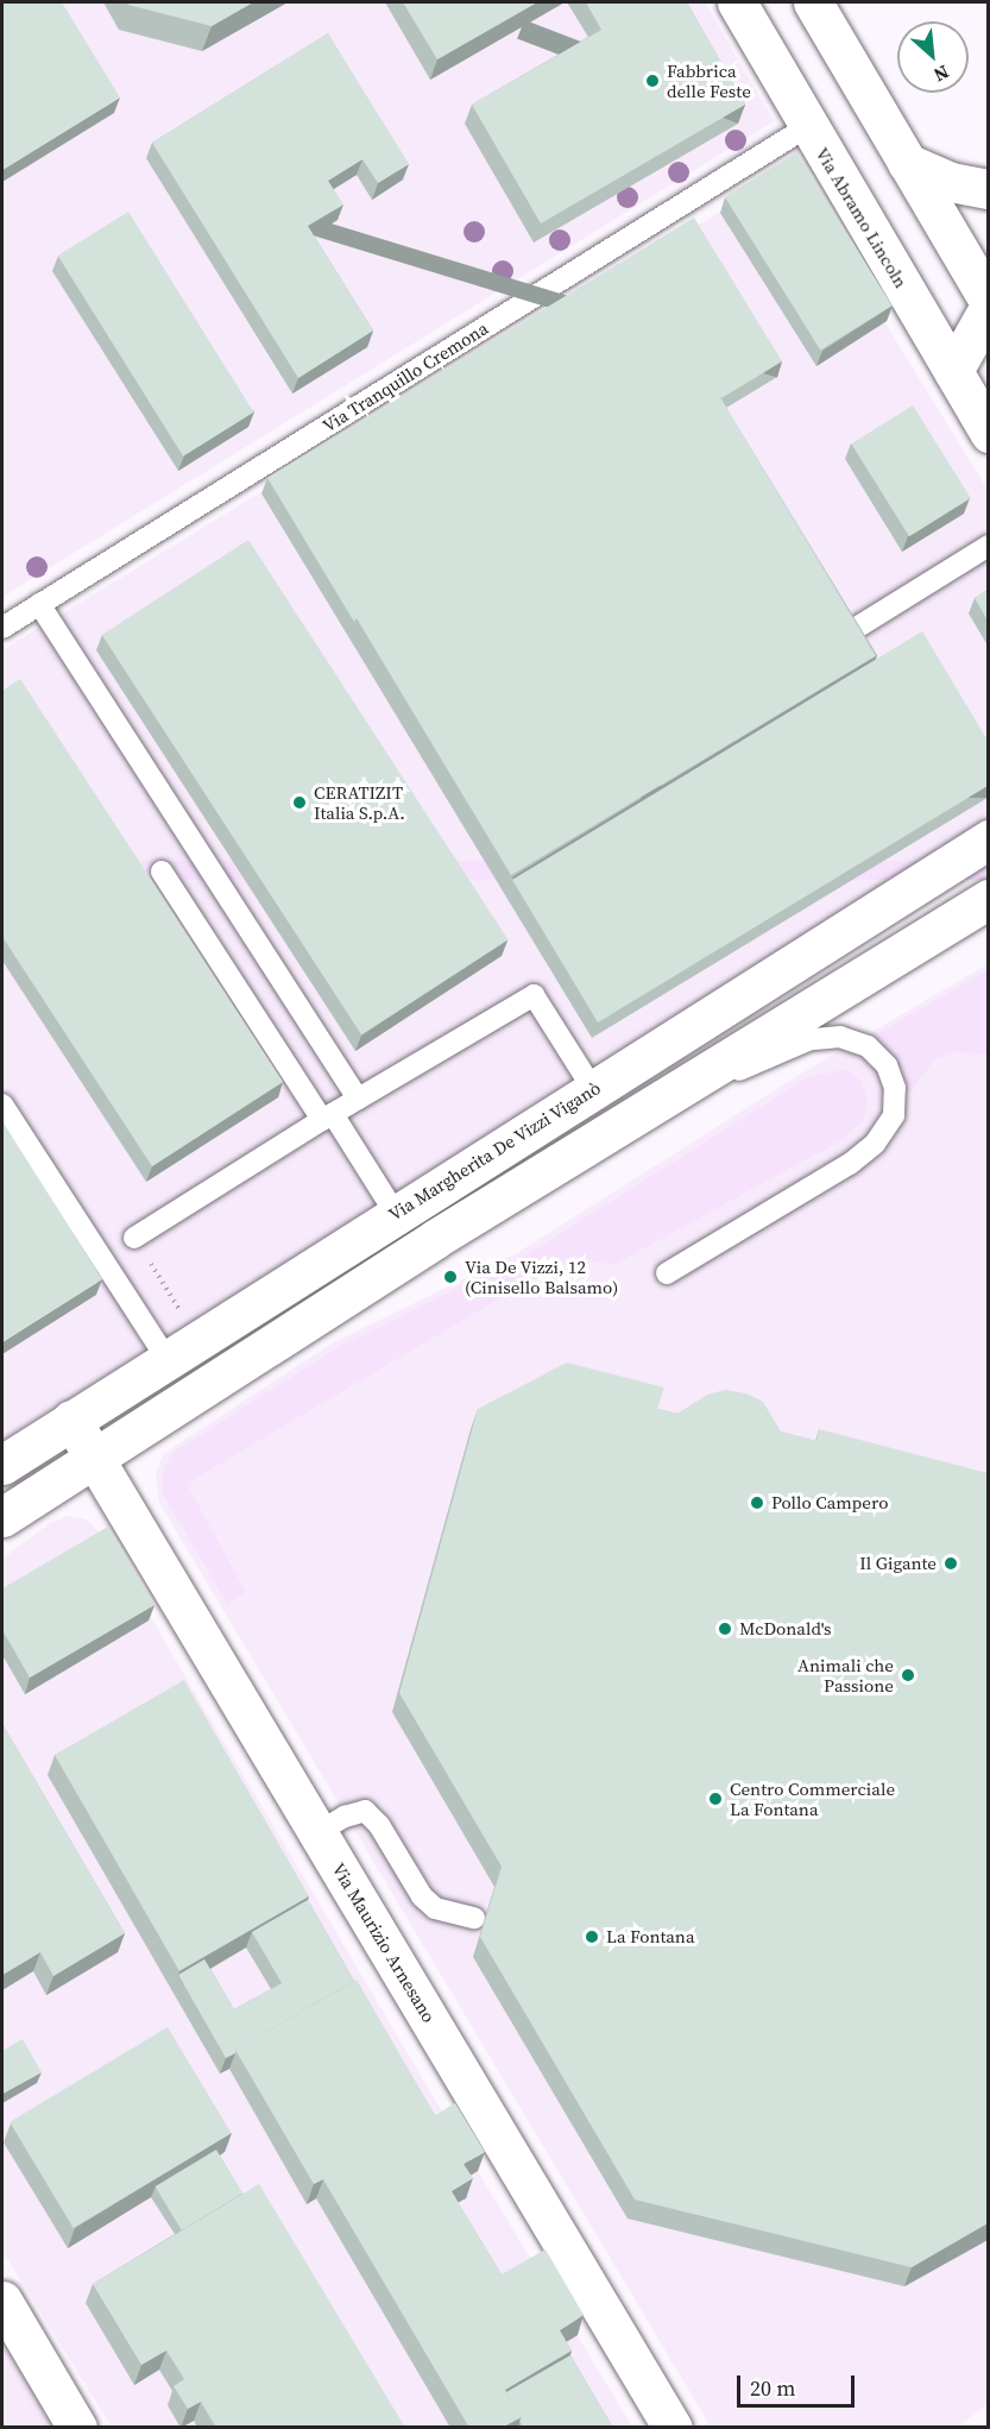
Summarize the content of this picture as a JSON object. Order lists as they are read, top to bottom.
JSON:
{
  "streets": {
    "street": ["Via Abramo Lincoln", "Via Margherita De Vizzi Viganò", "Via Maurizio Arnesano"],
    "lane": ["Via Tranquillo Cremona"]
  },
  "crossings": [
    ["Via Abramo Lincoln", "Via Tranquillo Cremona"],
    ["Via Margherita De Vizzi Viganò", "Via Maurizio Arnesano"]
  ],
  "places": [
    "Fabbrica delle Feste",
    "CERATIZIT Italia S.p.A.",
    "Via De Vizzi, 12 (Cinisello Balsamo)",
    "Pollo Campero",
    "Il Gigante",
    "McDonald's",
    "Animali che Passione",
    "Centro Commerciale La Fontana",
    "La Fontana"
  ],
  "scale_bar": "20 m",
  "north": "bottom right"
}
